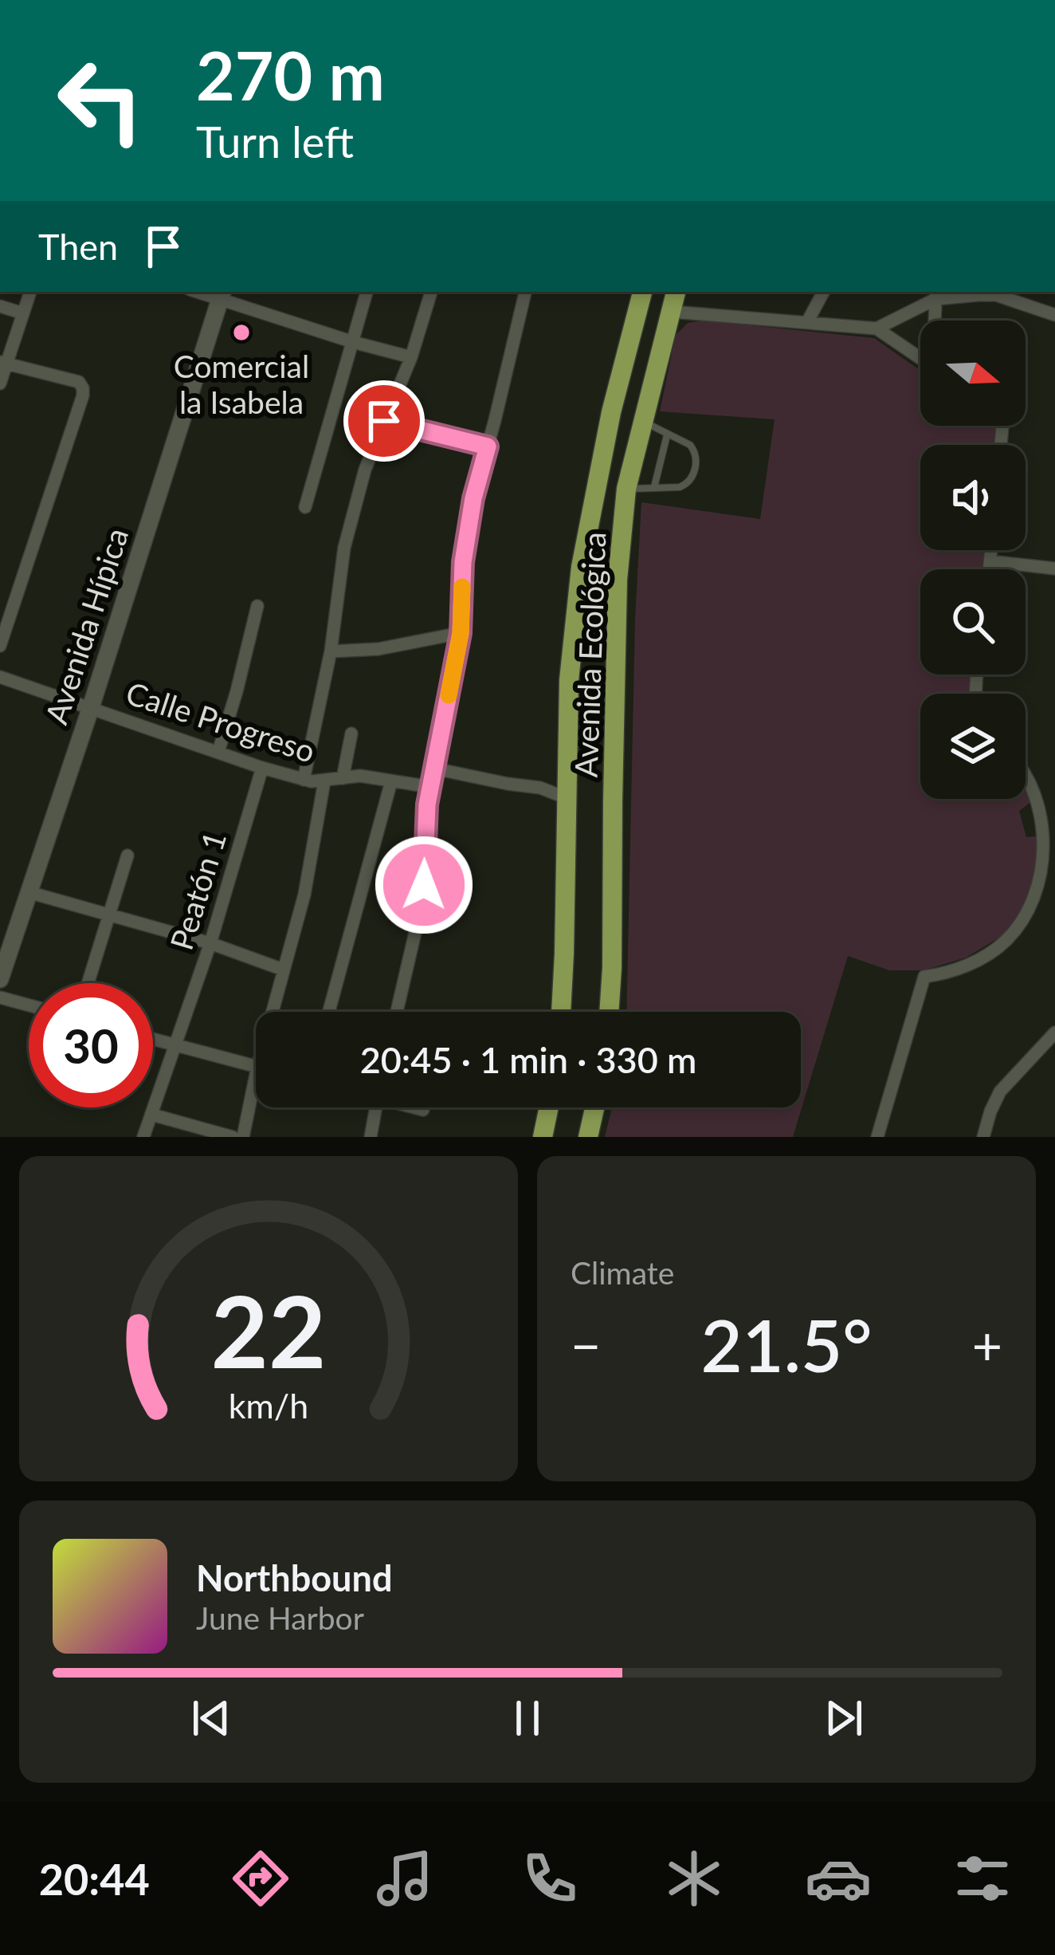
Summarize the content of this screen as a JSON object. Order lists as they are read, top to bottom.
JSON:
{
  "streets": {
    "main road": ["Avenida Ecológica"],
    "street": ["Avenida Hípica", "Calle Progreso", "Peatón 1"]
  },
  "crossings": [
    ["Avenida Hípica", "Calle Progreso"],
    ["Calle Progreso", "Peatón 1"]
  ],
  "places": ["Comercial la Isabela"],
  "north": "right",
  "page": {
    "turn": ["270 m", "Turn left"],
    "then": "Then",
    "limit": "30",
    "trip": "20:45 · 1 min · 330 m",
    "tile": "Climate",
    "heat": ["−", "21.5°", "+"],
    "song": ["Northbound", "June Harbor"],
    "tabs": "20:44",
    "gauge": ["22", "km/h"]
  }
}
